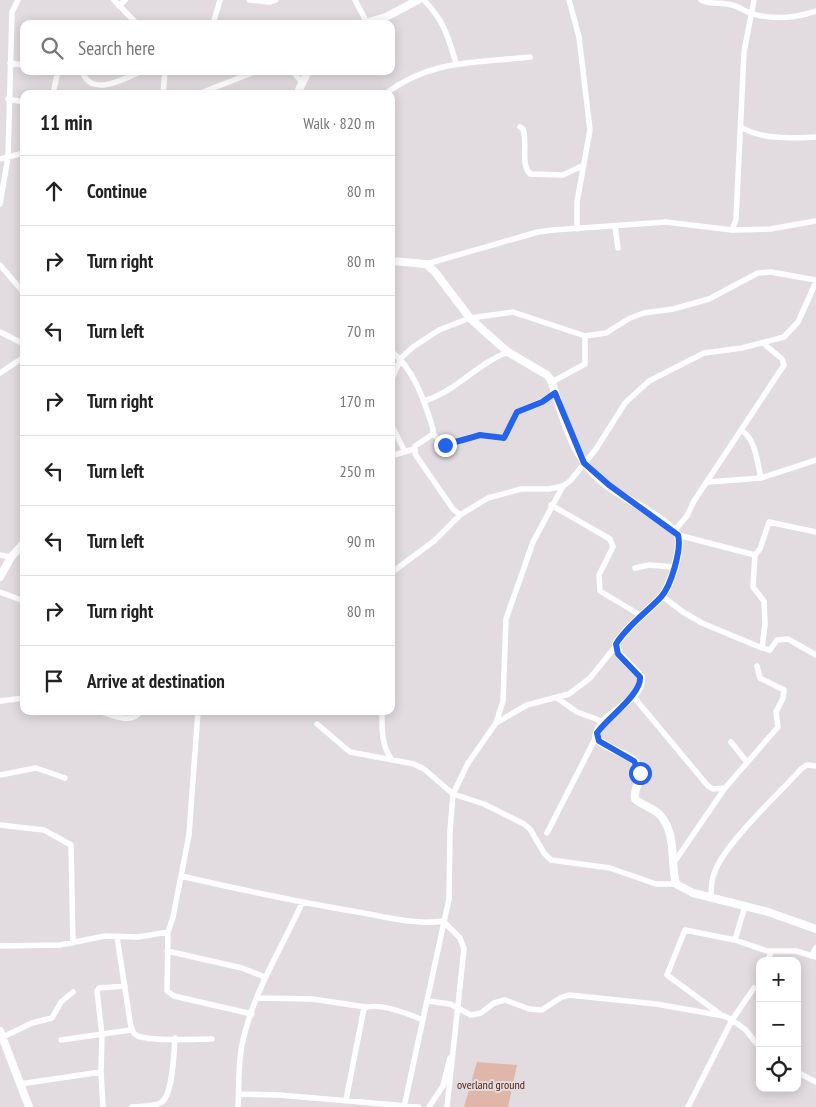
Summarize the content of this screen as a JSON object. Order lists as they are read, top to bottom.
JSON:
{
  "parks": ["overland ground"],
  "page": {
    "search": "Search here",
    "heading": ["11 min", "Walk · 820 m"],
    "list": [
      ["Continue", "80 m"],
      ["Turn right", "80 m"],
      ["Turn left", "70 m"],
      ["Turn right", "170 m"],
      ["Turn left", "250 m"],
      ["Turn left", "90 m"],
      ["Turn right", "80 m"],
      "Arrive at destination"
    ],
    "map_buttons": ["+", "−"]
  }
}
